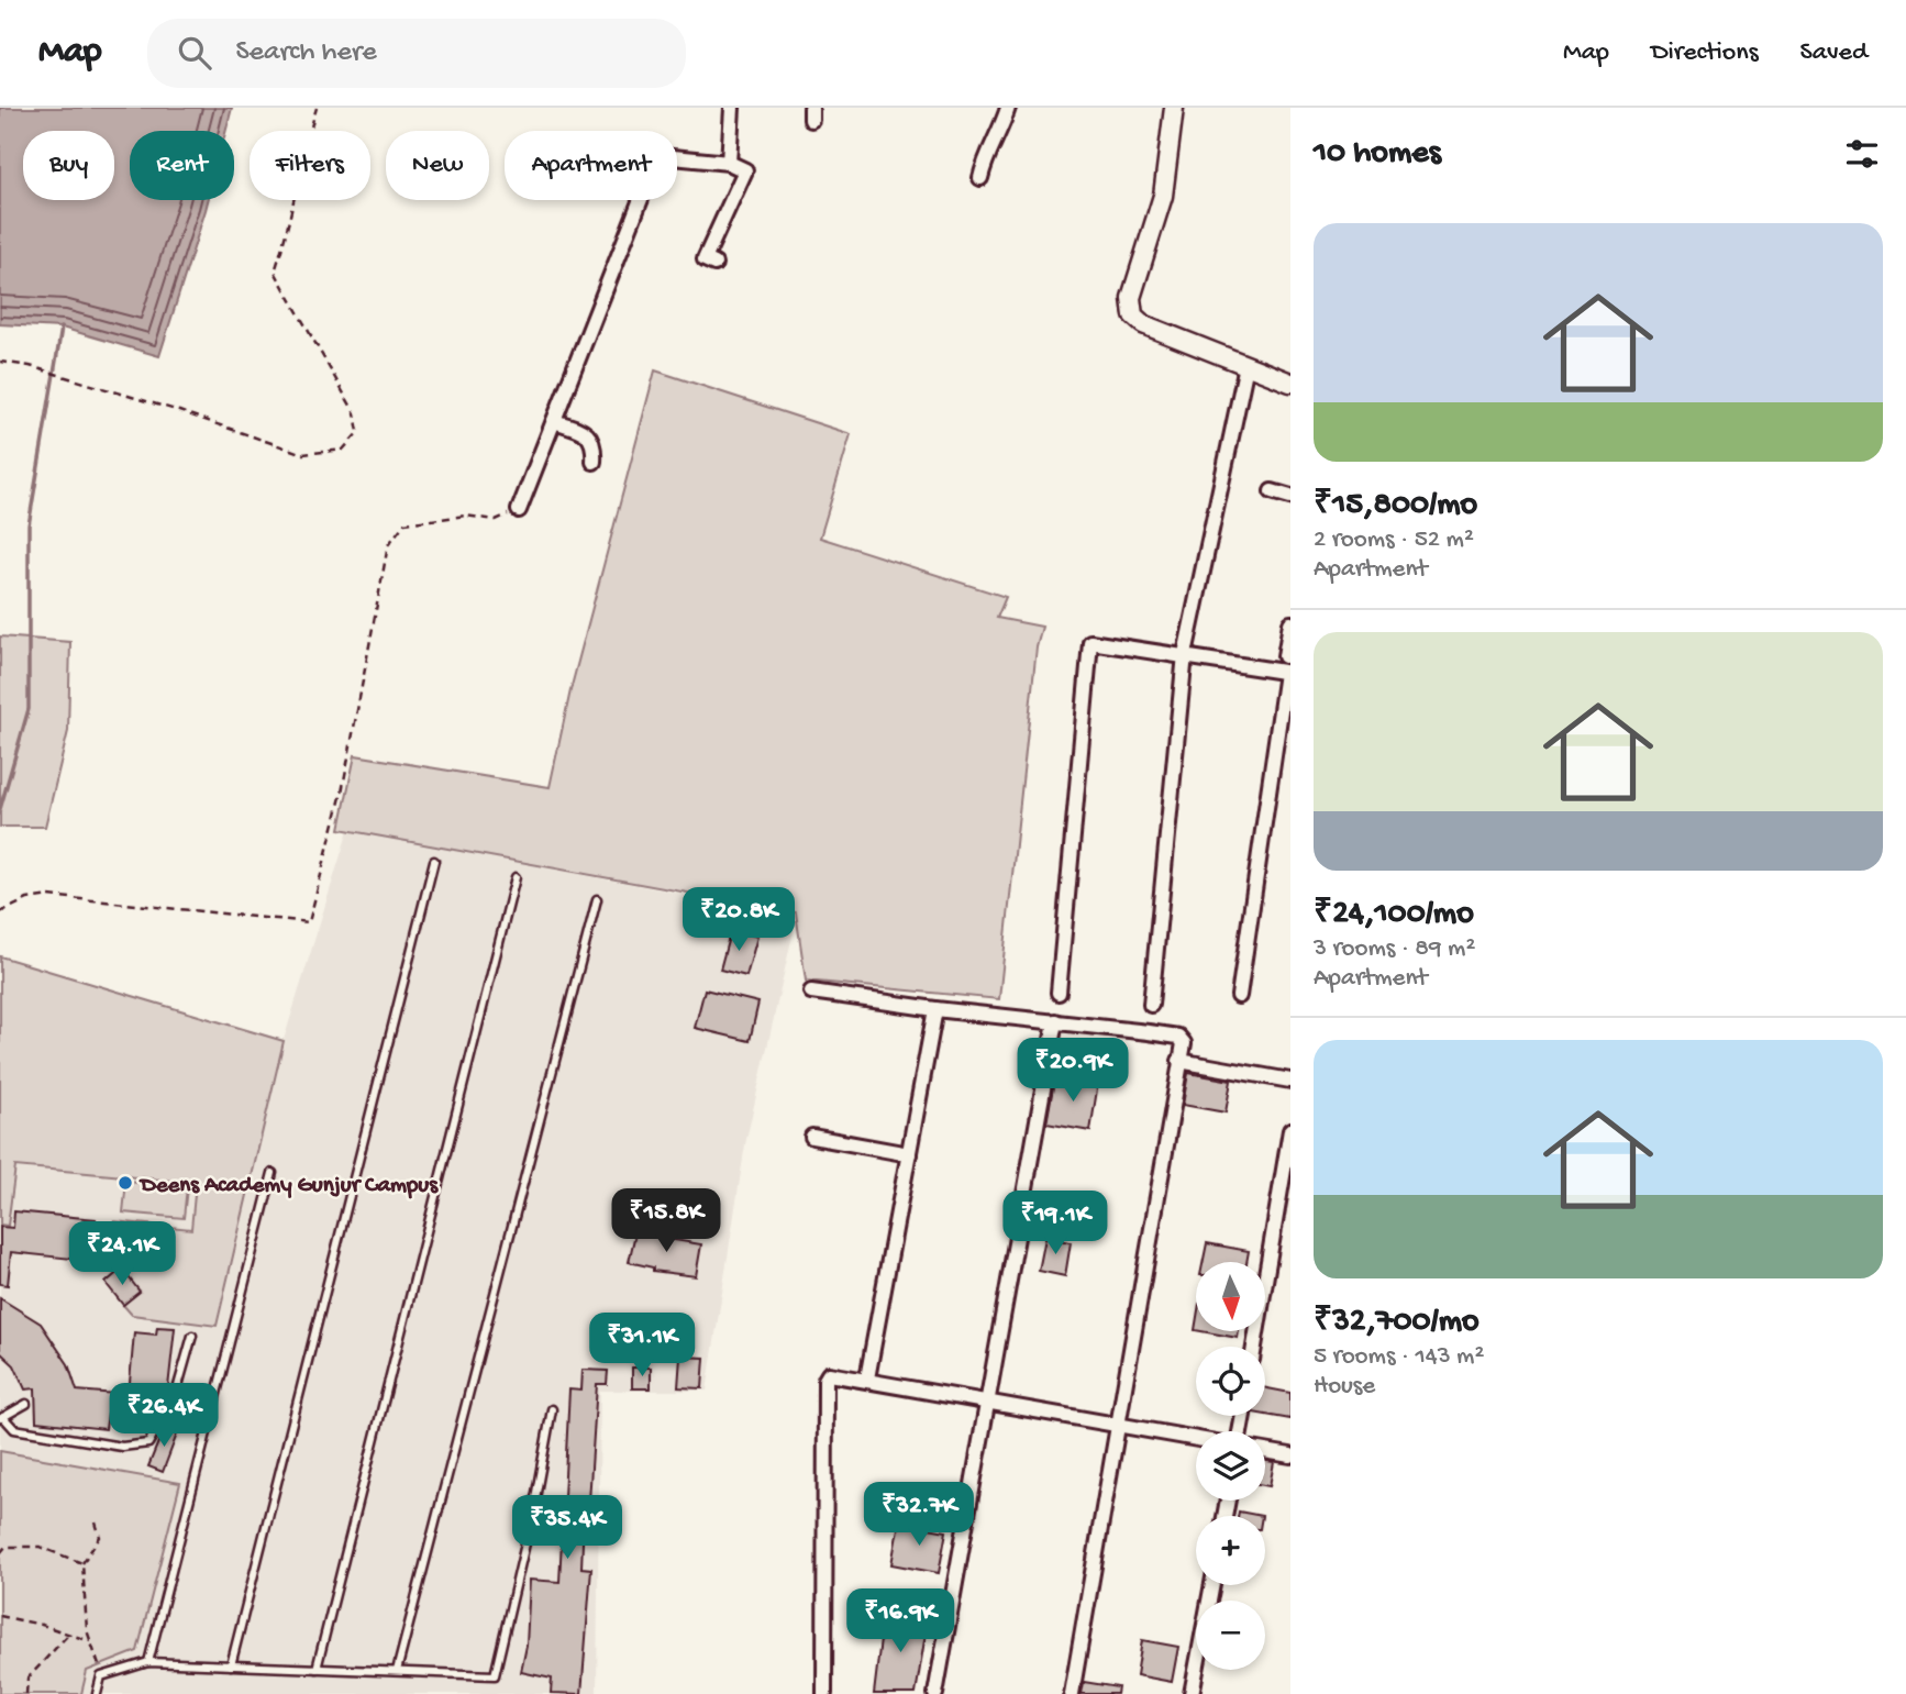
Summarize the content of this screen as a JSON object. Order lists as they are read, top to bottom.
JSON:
{
  "places": ["Deens Academy Gunjur Campus"],
  "north": "bottom",
  "page": {
    "header": "Map",
    "search": "Search here",
    "nav": ["Map", "Directions", "Saved"],
    "heading": "10 homes",
    "chip": [
      "Buy",
      "Rent",
      "Filters",
      "New",
      "Apartment"
    ],
    "list": [
      {
        "name": "₹15,800/mo",
        "note": "2 rooms · 52 m² · Apartment"
      },
      {
        "name": "₹24,100/mo",
        "note": "3 rooms · 89 m² · Apartment"
      },
      {
        "name": "₹32,700/mo",
        "note": "5 rooms · 143 m² · House"
      }
    ],
    "price": [
      "₹20.8K",
      "₹20.9K",
      "₹15.8K",
      "₹19.1K",
      "₹24.1K",
      "₹31.1K",
      "₹26.4K",
      "₹32.7K",
      "₹35.4K",
      "₹16.9K"
    ],
    "map_buttons": ["+", "−"]
  }
}
